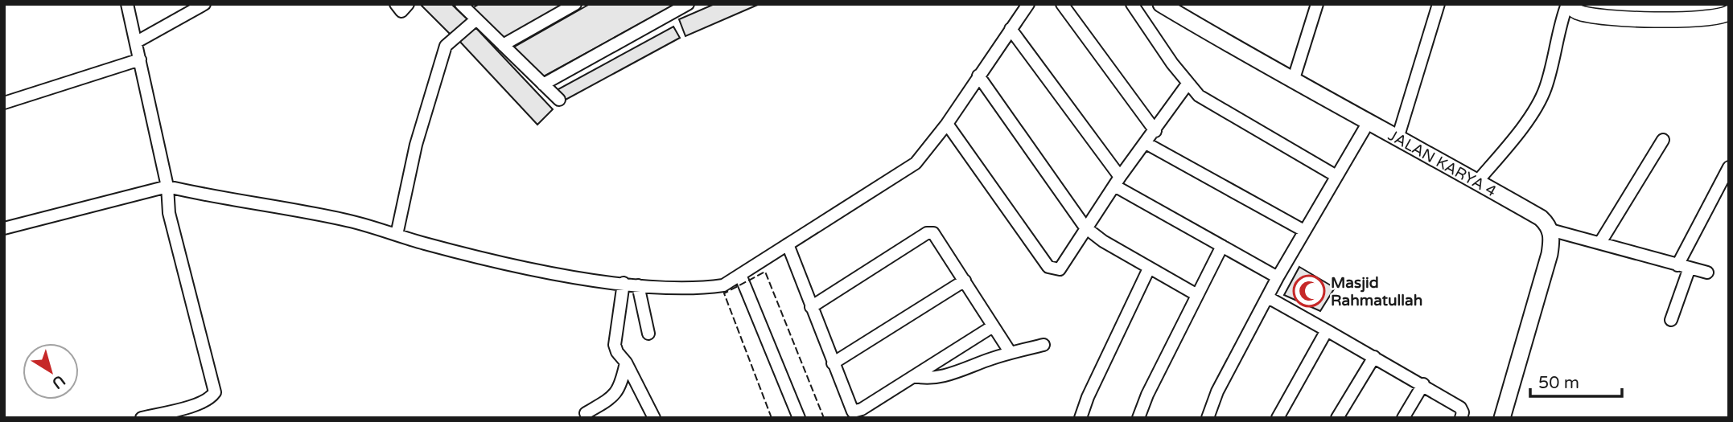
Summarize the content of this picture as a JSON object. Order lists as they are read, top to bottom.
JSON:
{
  "streets": {
    "main road": ["JALAN KARYA 4"]
  },
  "places": {
    "mosque": ["Masjid Rahmatullah"]
  },
  "scale_bar": "50 m",
  "north": "bottom right"
}
